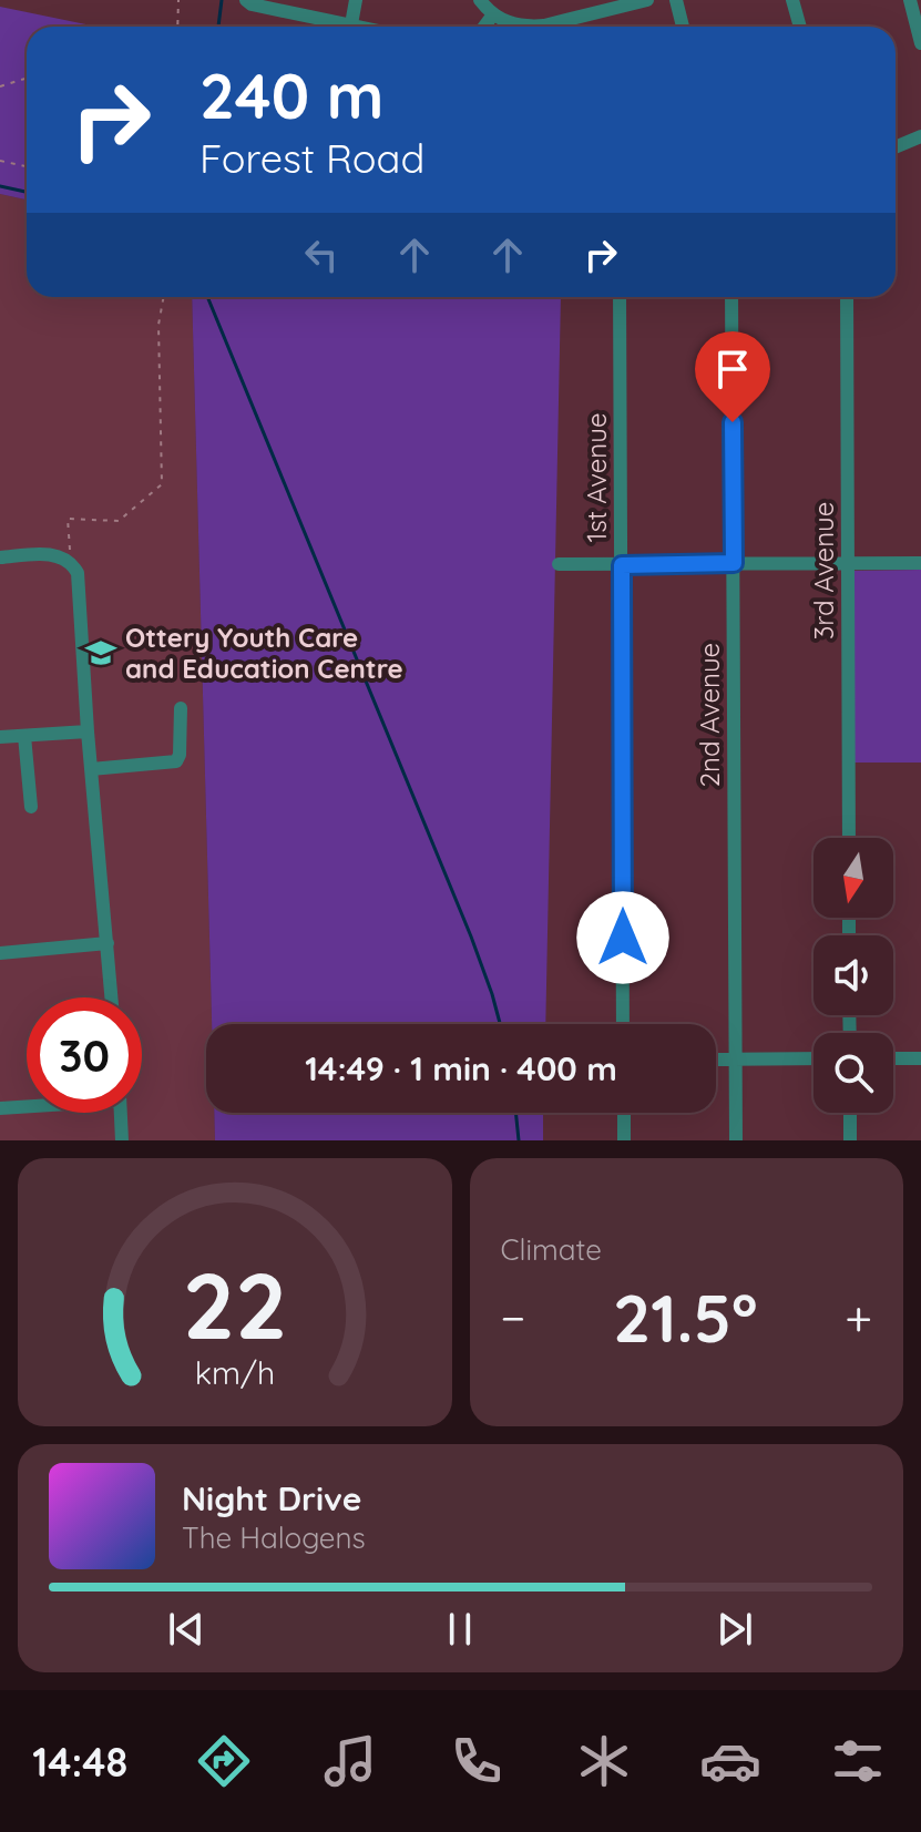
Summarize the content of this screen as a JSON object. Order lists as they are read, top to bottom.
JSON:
{
  "streets": {
    "street": ["1st Avenue", "3rd Avenue", "2nd Avenue"]
  },
  "places": {
    "school or university": ["Ottery Youth Care and Education Centre"]
  },
  "north": "bottom",
  "page": {
    "turn": ["240 m", "Forest Road"],
    "limit": "30",
    "trip": "14:49 · 1 min · 400 m",
    "tile": "Climate",
    "heat": ["−", "21.5°", "+"],
    "song": ["Night Drive", "The Halogens"],
    "tabs": "14:48",
    "gauge": ["22", "km/h"]
  }
}
